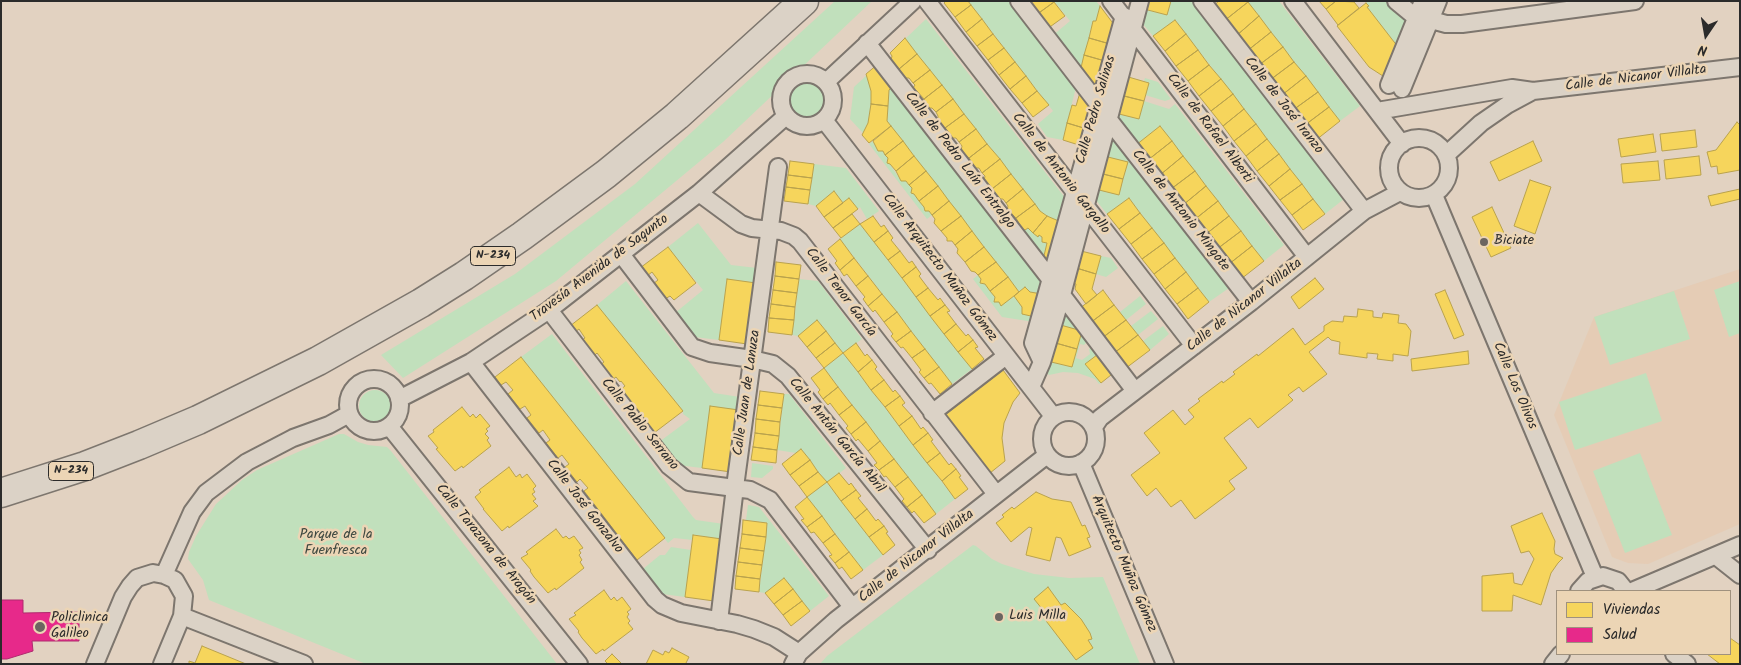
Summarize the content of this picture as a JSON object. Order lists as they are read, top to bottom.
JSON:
{
  "streets": {
    "highway": ["N-234"],
    "street": [
      "Calle de Nicanor Villalta",
      "Calle de José Iranzo",
      "Calle Pedro Salinas",
      "Calle de Rafael Alberti",
      "Calle de Pedro Laín Entralgo",
      "Calle de Antonio Gargallo",
      "Calle de Antonio Mingote",
      "Calle Arquitecto Muñoz Gómez",
      "Travesía Avenida de Sagunto",
      "Calle Tenor García",
      "Calle Los Olivos",
      "Calle Juan de Lanuza",
      "Calle Pablo Serrano",
      "Calle Antón García Abril",
      "Calle José Gonzalvo",
      "Calle Tarazona de Aragón",
      "Arquitecto Muñoz Gómez"
    ]
  },
  "crossings": [
    ["Calle de Nicanor Villalta", "Calle de José Iranzo"],
    ["Calle de Nicanor Villalta", "Calle de Rafael Alberti"],
    ["Calle de Nicanor Villalta", "Calle de Antonio Gargallo"],
    ["Calle de Nicanor Villalta", "Calle de Antonio Mingote"],
    ["Calle de Nicanor Villalta", "Calle Arquitecto Muñoz Gómez"],
    ["Calle de Nicanor Villalta", "Calle Tenor García"],
    ["Calle de Nicanor Villalta", "Calle Los Olivos"],
    ["Calle de Nicanor Villalta", "Calle Pablo Serrano"],
    ["Calle de Nicanor Villalta", "Calle Antón García Abril"],
    ["Calle de Nicanor Villalta", "Calle José Gonzalvo"],
    ["Calle de Nicanor Villalta", "Arquitecto Muñoz Gómez"],
    ["Calle Pedro Salinas", "Calle de Rafael Alberti"],
    ["Calle Pedro Salinas", "Calle de Pedro Laín Entralgo"],
    ["Calle Pedro Salinas", "Calle de Antonio Gargallo"],
    ["Calle Pedro Salinas", "Calle de Antonio Mingote"],
    ["Calle Pedro Salinas", "Calle Arquitecto Muñoz Gómez"],
    ["Calle Arquitecto Muñoz Gómez", "Travesía Avenida de Sagunto"],
    ["Calle Arquitecto Muñoz Gómez", "Arquitecto Muñoz Gómez"],
    ["Travesía Avenida de Sagunto", "Calle Tenor García"],
    ["Travesía Avenida de Sagunto", "Calle Pablo Serrano"],
    ["Travesía Avenida de Sagunto", "Calle Antón García Abril"],
    ["Travesía Avenida de Sagunto", "Calle José Gonzalvo"],
    ["Travesía Avenida de Sagunto", "Calle Tarazona de Aragón"],
    ["Calle Tenor García", "Calle Juan de Lanuza"],
    ["Calle Juan de Lanuza", "Calle Pablo Serrano"],
    ["Calle Juan de Lanuza", "Calle Antón García Abril"],
    ["Calle Juan de Lanuza", "Calle José Gonzalvo"]
  ],
  "parks": ["Parque de la Fuenfresca"],
  "places": ["Biciate", "Luis Milla", "Policlinica Galileo"],
  "legend": ["Viviendas", "Salud"],
  "north": "bottom"
}
